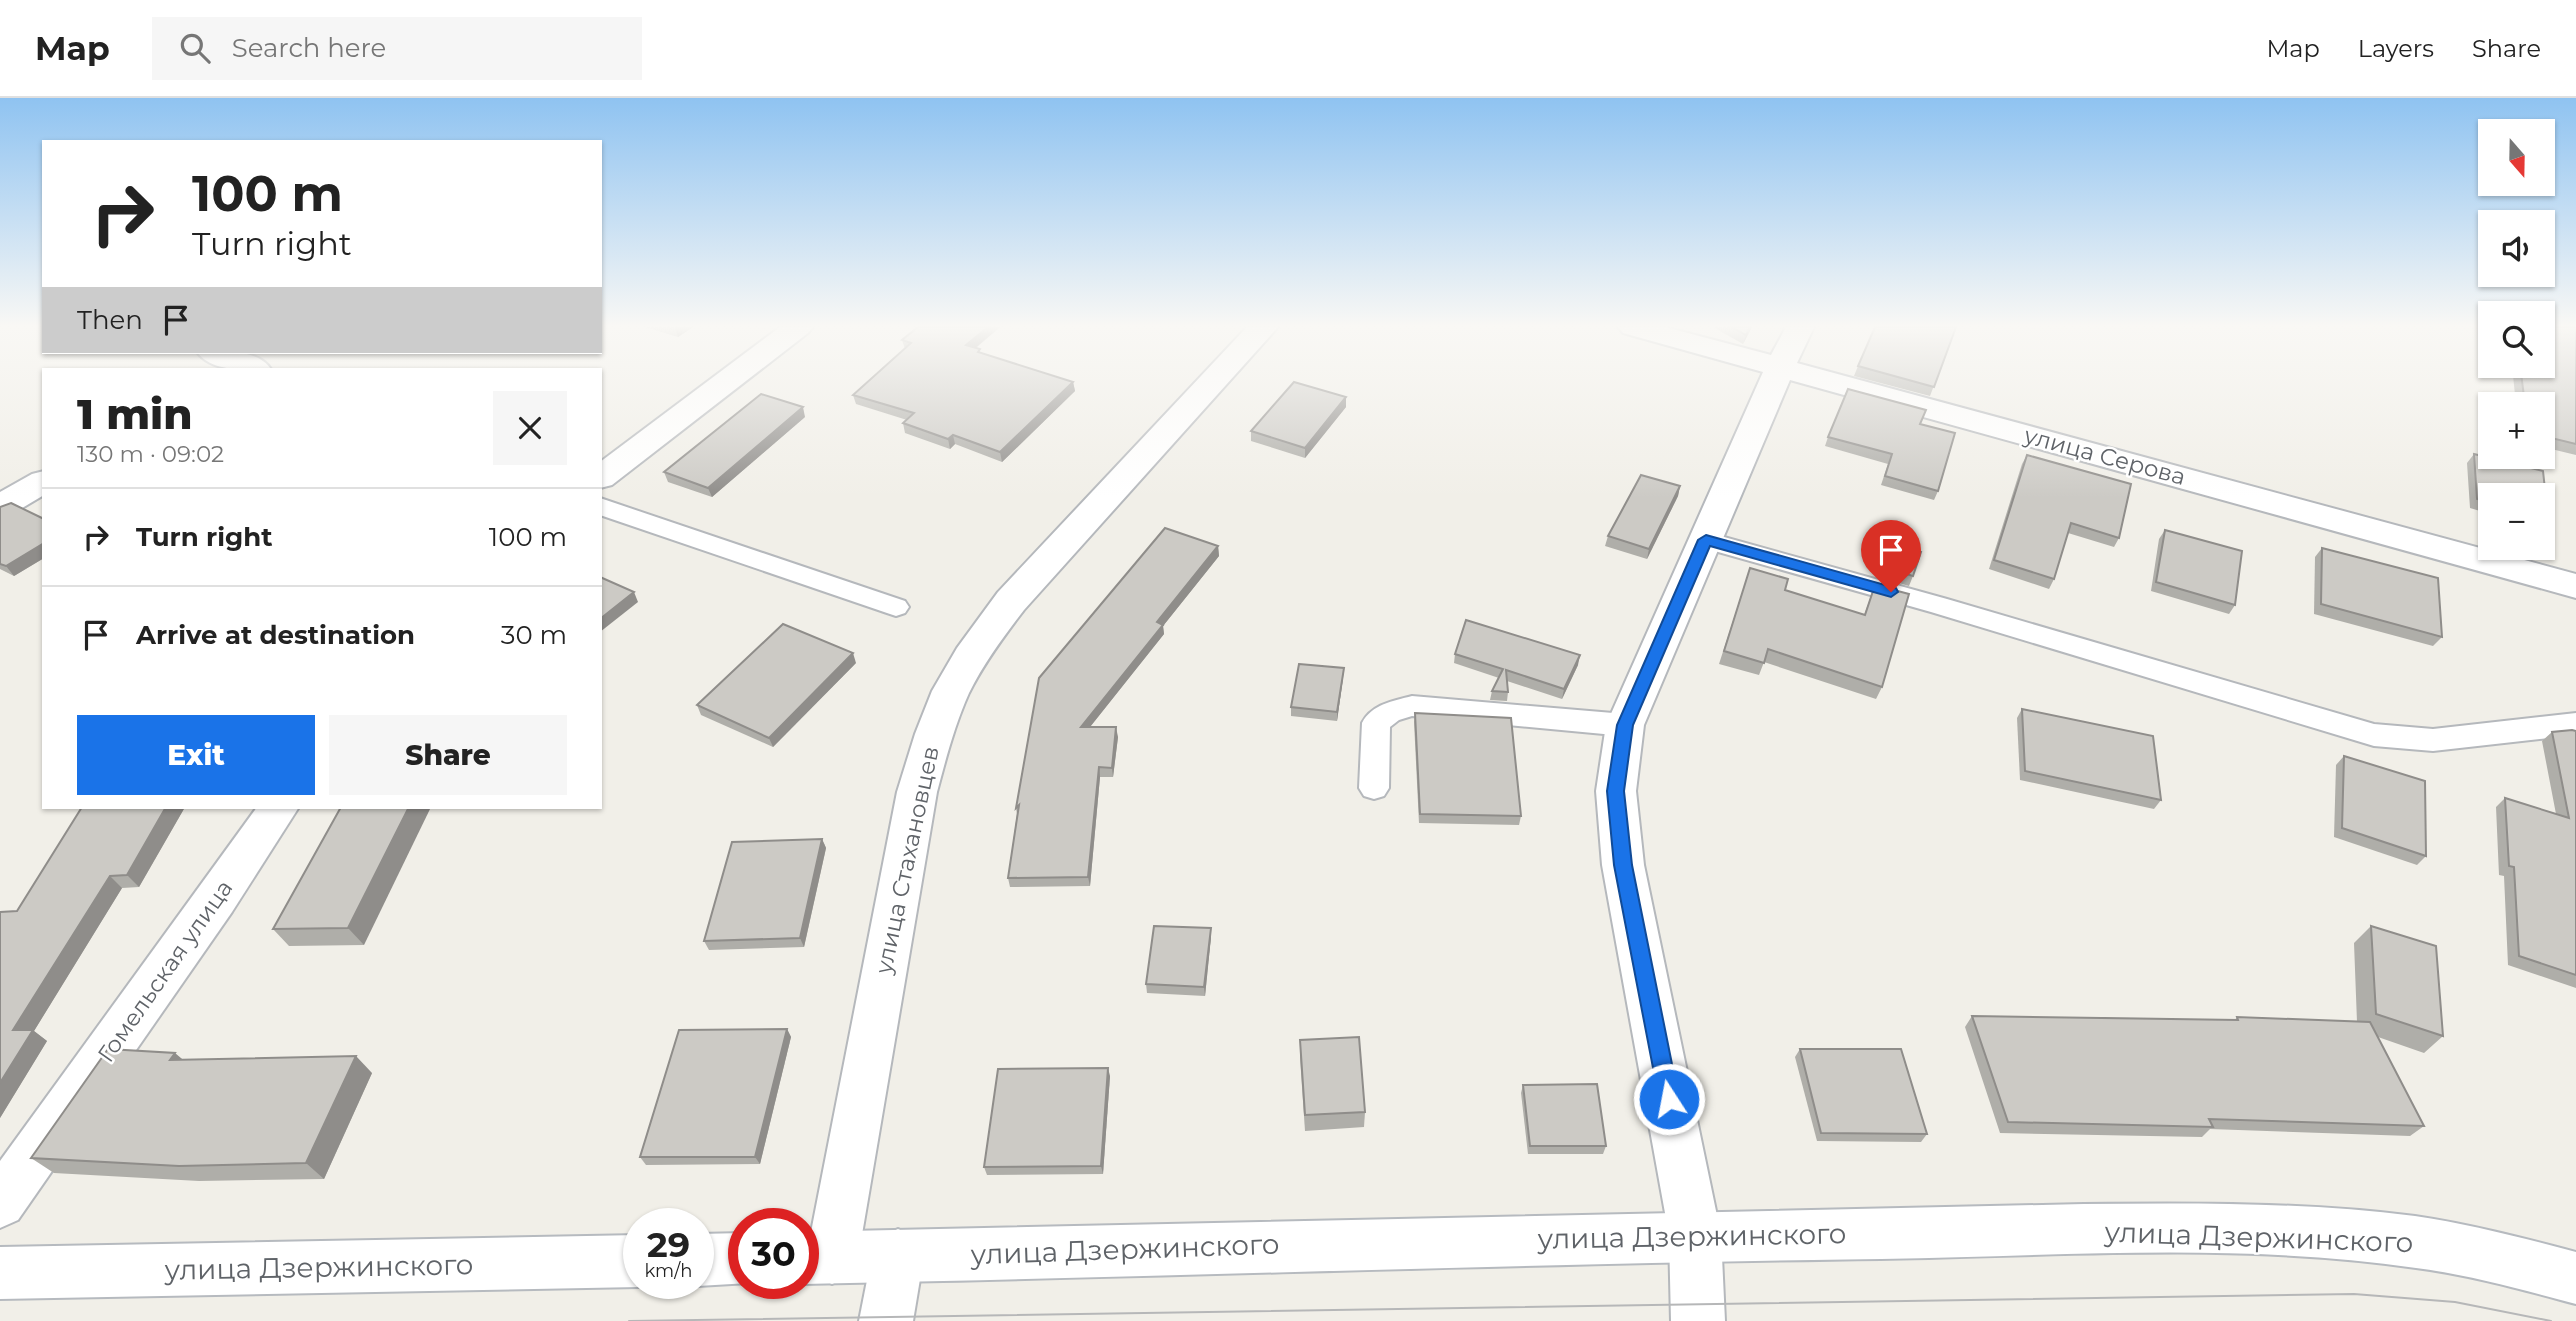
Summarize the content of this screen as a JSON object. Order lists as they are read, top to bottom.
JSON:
{
  "streets": {
    "street": [
      "улица Серова",
      "улица Стахановцев",
      "Гомельская улица",
      "улица Дзержинского"
    ]
  },
  "north": "bottom",
  "page": {
    "header": "Map",
    "search": "Search here",
    "nav": ["Map", "Layers", "Share"],
    "map_buttons": ["+", "−"],
    "turn": ["100 m", "Turn right"],
    "then": "Then",
    "heading": ["1 min", "130 m · 09:02"],
    "list": [
      {
        "name": "Turn right",
        "value": "100 m"
      },
      {
        "name": "Arrive at destination",
        "value": "30 m"
      }
    ],
    "buttons": ["Exit", "Share"],
    "speed": "29 km/h",
    "limit": "30"
  }
}
